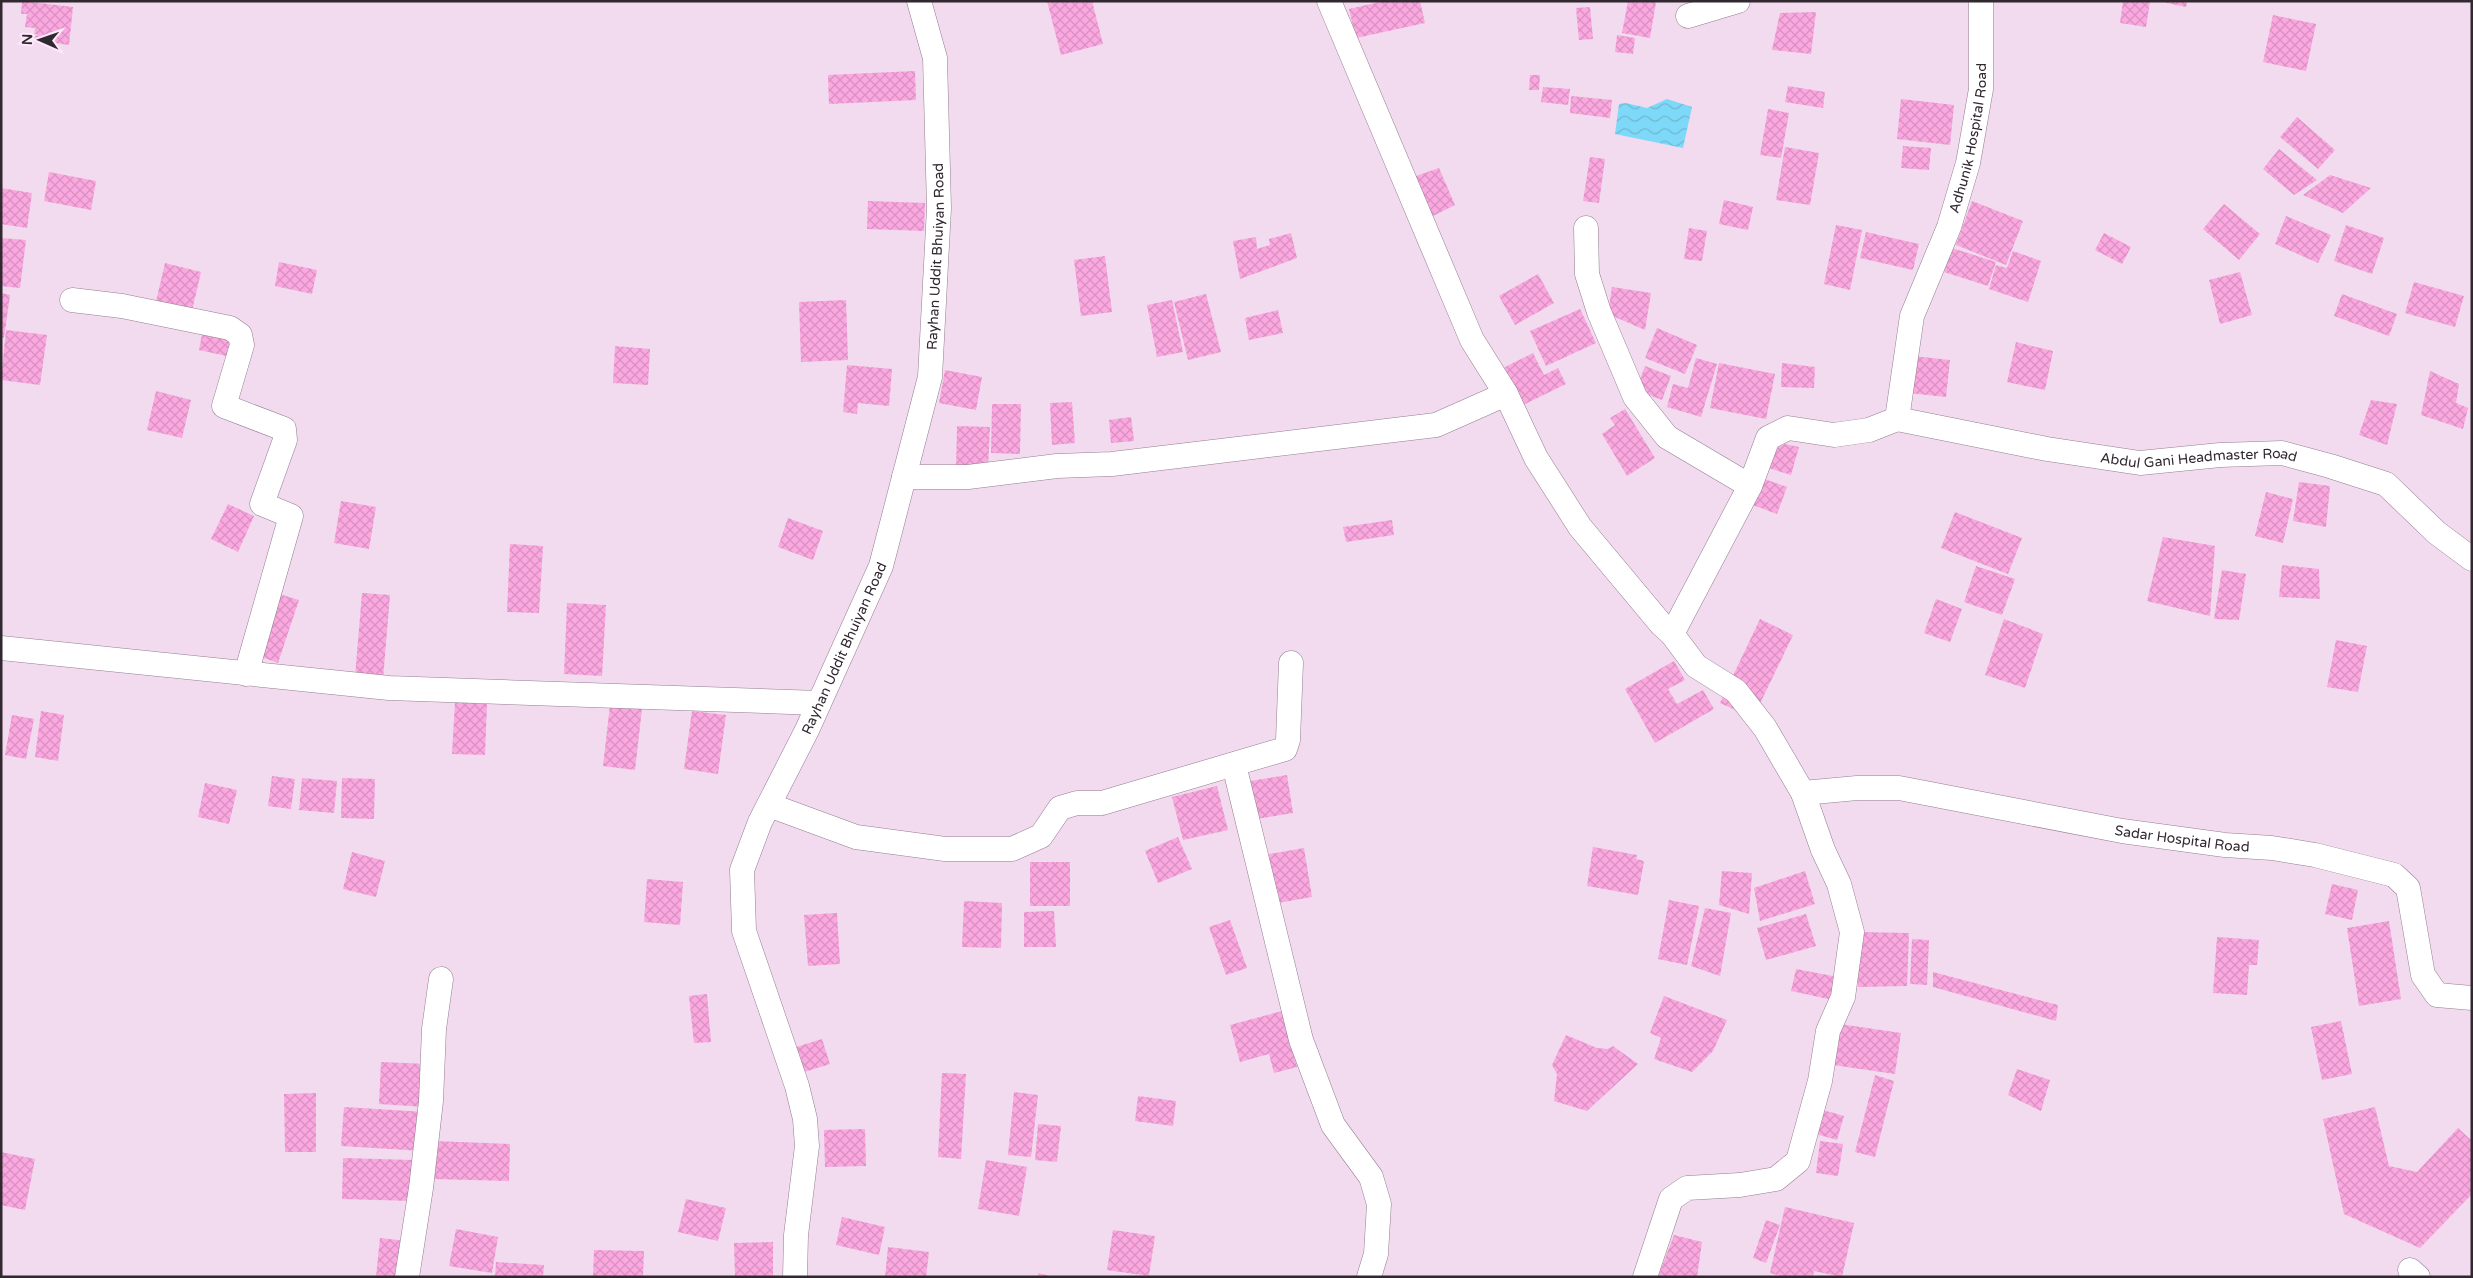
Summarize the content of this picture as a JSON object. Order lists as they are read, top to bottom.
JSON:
{
  "streets": {
    "street": [
      "Adhunik Hospital Road",
      "Rayhan Uddit Bhuiyan Road",
      "Abdul Gani Headmaster Road",
      "Sadar Hospital Road"
    ]
  },
  "crossings": [
    ["Adhunik Hospital Road", "Abdul Gani Headmaster Road"]
  ],
  "north": "left"
}
